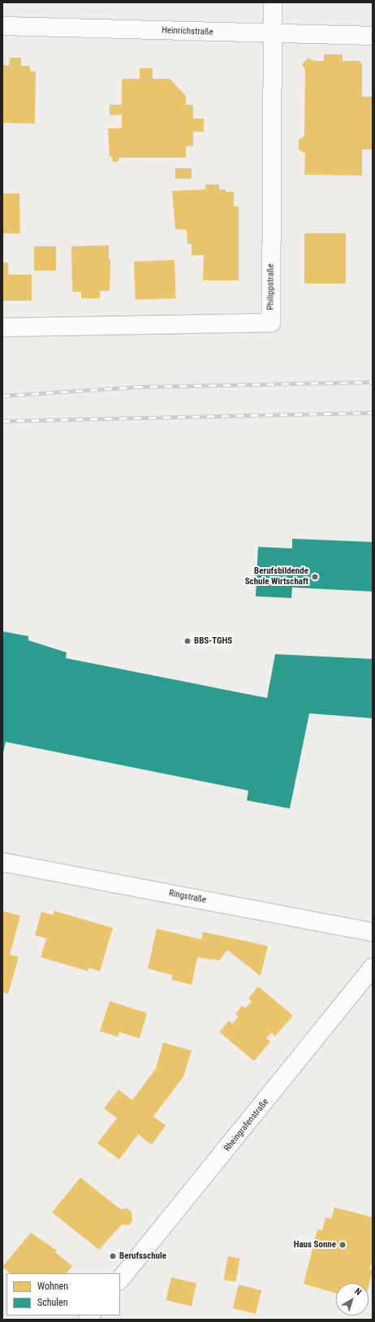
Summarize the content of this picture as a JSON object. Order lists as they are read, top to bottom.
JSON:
{
  "streets": {
    "street": [
      "Heinrichstraße",
      "Philippstraße",
      "Ringstraße",
      "Rheingrafenstraße"
    ]
  },
  "crossings": [
    ["Heinrichstraße", "Philippstraße"]
  ],
  "places": [
    "Berufsbildende Schule Wirtschaft",
    "BBS-TGHS",
    "Haus Sonne",
    "Berufsschule"
  ],
  "legend": ["Wohnen", "Schulen"],
  "north": "top right"
}
